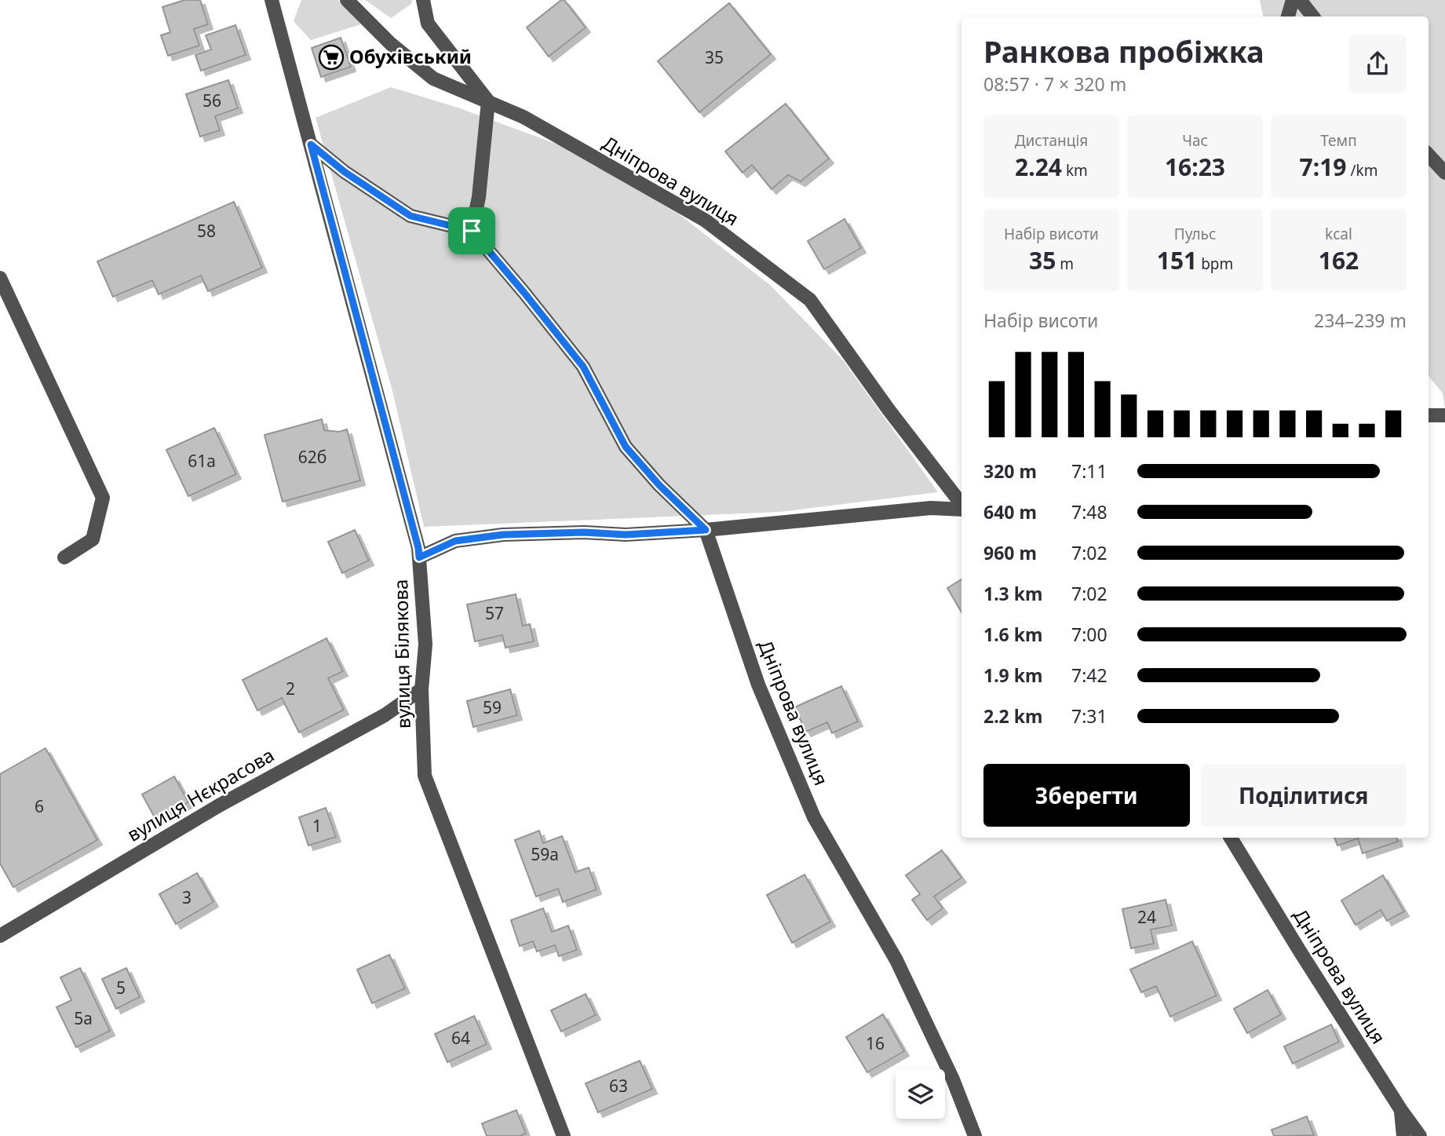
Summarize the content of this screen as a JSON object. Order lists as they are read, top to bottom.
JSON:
{
  "streets": {
    "street": ["Дніпрова вулиця", "вулиця Білякова", "вулиця Нєкрасова"]
  },
  "crossings": [
    ["вулиця Білякова", "вулиця Нєкрасова"]
  ],
  "places": {
    "supermarket": ["Обухівський"]
  },
  "house_numbers": [
    "35",
    "56",
    "58",
    "62б",
    "61а",
    "57",
    "2",
    "59",
    "6",
    "1",
    "59а",
    "3",
    "24",
    "5",
    "5а",
    "64",
    "16",
    "63"
  ],
  "page": {
    "heading": ["Ранкова пробіжка", "08:57 · 7 × 320 m"],
    "stats": [
      ["Дистанція", "2.24 km"],
      ["Час", "16:23"],
      ["Темп", "7:19 /km"],
      ["Набір висоти", "35 m"],
      ["Пульс", "151 bpm"],
      ["kcal", "162"]
    ],
    "chart": ["Набір висоти", "234–239 m"],
    "list": [
      {
        "name": "320 m",
        "note": "7:11"
      },
      {
        "name": "640 m",
        "note": "7:48"
      },
      {
        "name": "960 m",
        "note": "7:02"
      },
      {
        "name": "1.3 km",
        "note": "7:02"
      },
      {
        "name": "1.6 km",
        "note": "7:00"
      },
      {
        "name": "1.9 km",
        "note": "7:42"
      },
      {
        "name": "2.2 km",
        "note": "7:31"
      }
    ],
    "buttons": ["Зберегти", "Поділитися"]
  }
}
